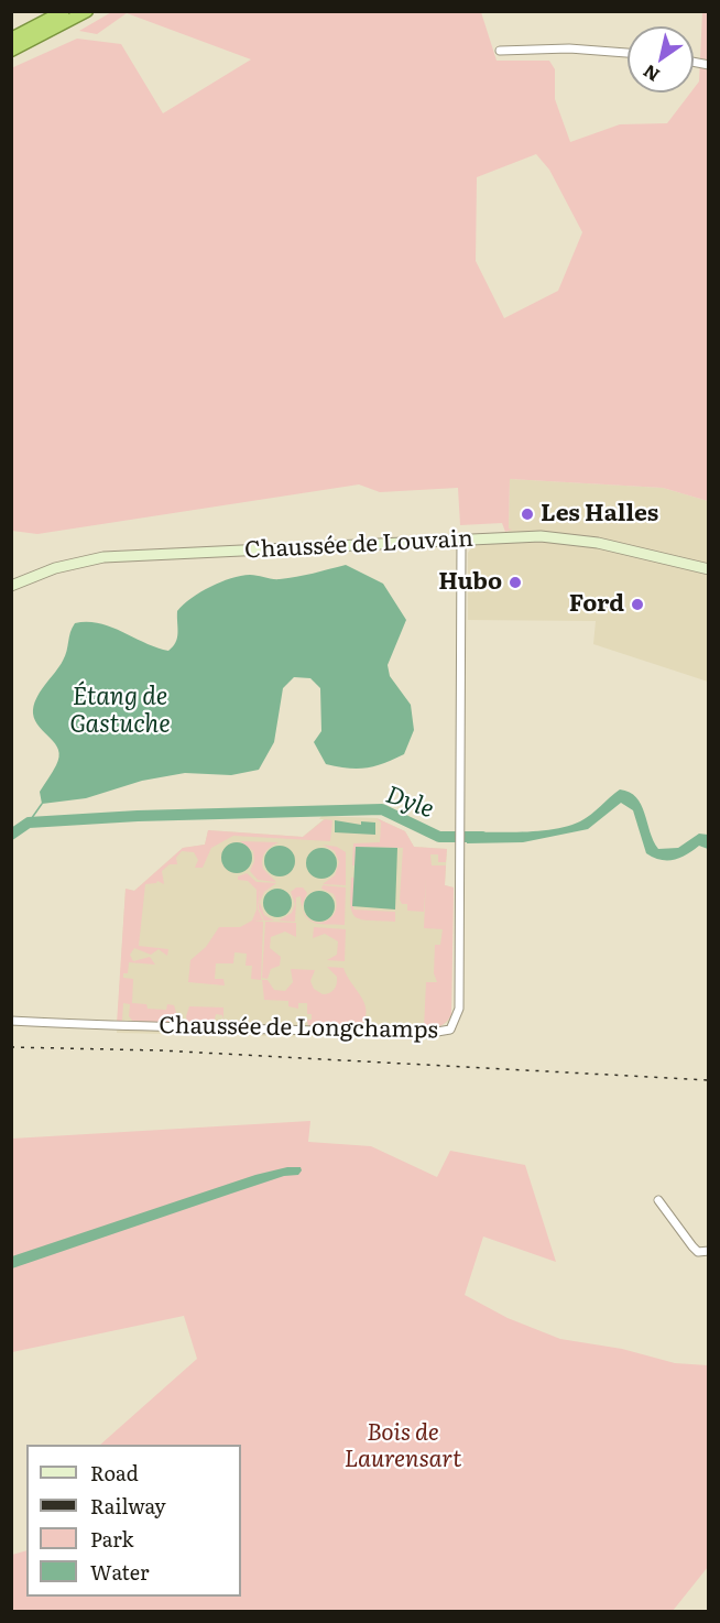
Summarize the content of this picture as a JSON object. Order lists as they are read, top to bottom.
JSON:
{
  "streets": {
    "main road": ["Chaussée de Louvain"],
    "street": ["Chaussée de Longchamps"]
  },
  "crossings": [
    ["Chaussée de Louvain", "Chaussée de Longchamps"]
  ],
  "water": ["Étang de Gastuche", "Dyle"],
  "parks": ["Bois de Laurensart"],
  "places": ["Les Halles", "Hubo", "Ford"],
  "legend": [
    "Road",
    "Railway",
    "Park",
    "Water"
  ],
  "north": "bottom left"
}
